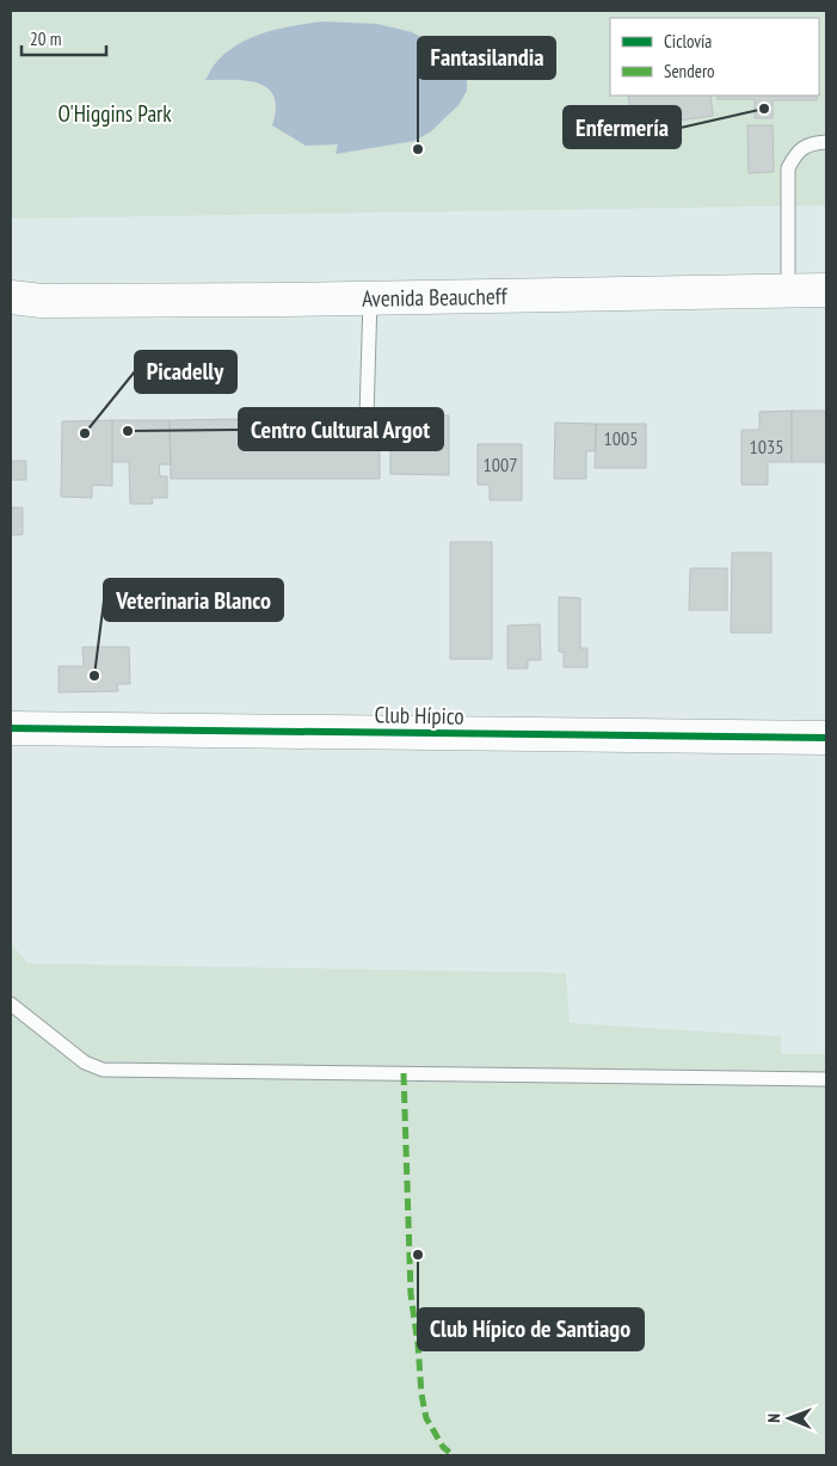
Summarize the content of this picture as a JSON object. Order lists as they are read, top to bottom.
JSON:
{
  "streets": {
    "main road": ["Avenida Beaucheff", "Club Hípico"]
  },
  "parks": ["O'Higgins Park"],
  "places": [
    "Enfermería",
    "Fantasilandia",
    "Centro Cultural Argot",
    "Picadelly",
    "Veterinaria Blanco",
    "Club Hípico de Santiago"
  ],
  "house_numbers": ["1005", "1035", "1007"],
  "legend": ["Ciclovía", "Sendero"],
  "scale_bar": "20 m",
  "north": "left"
}
